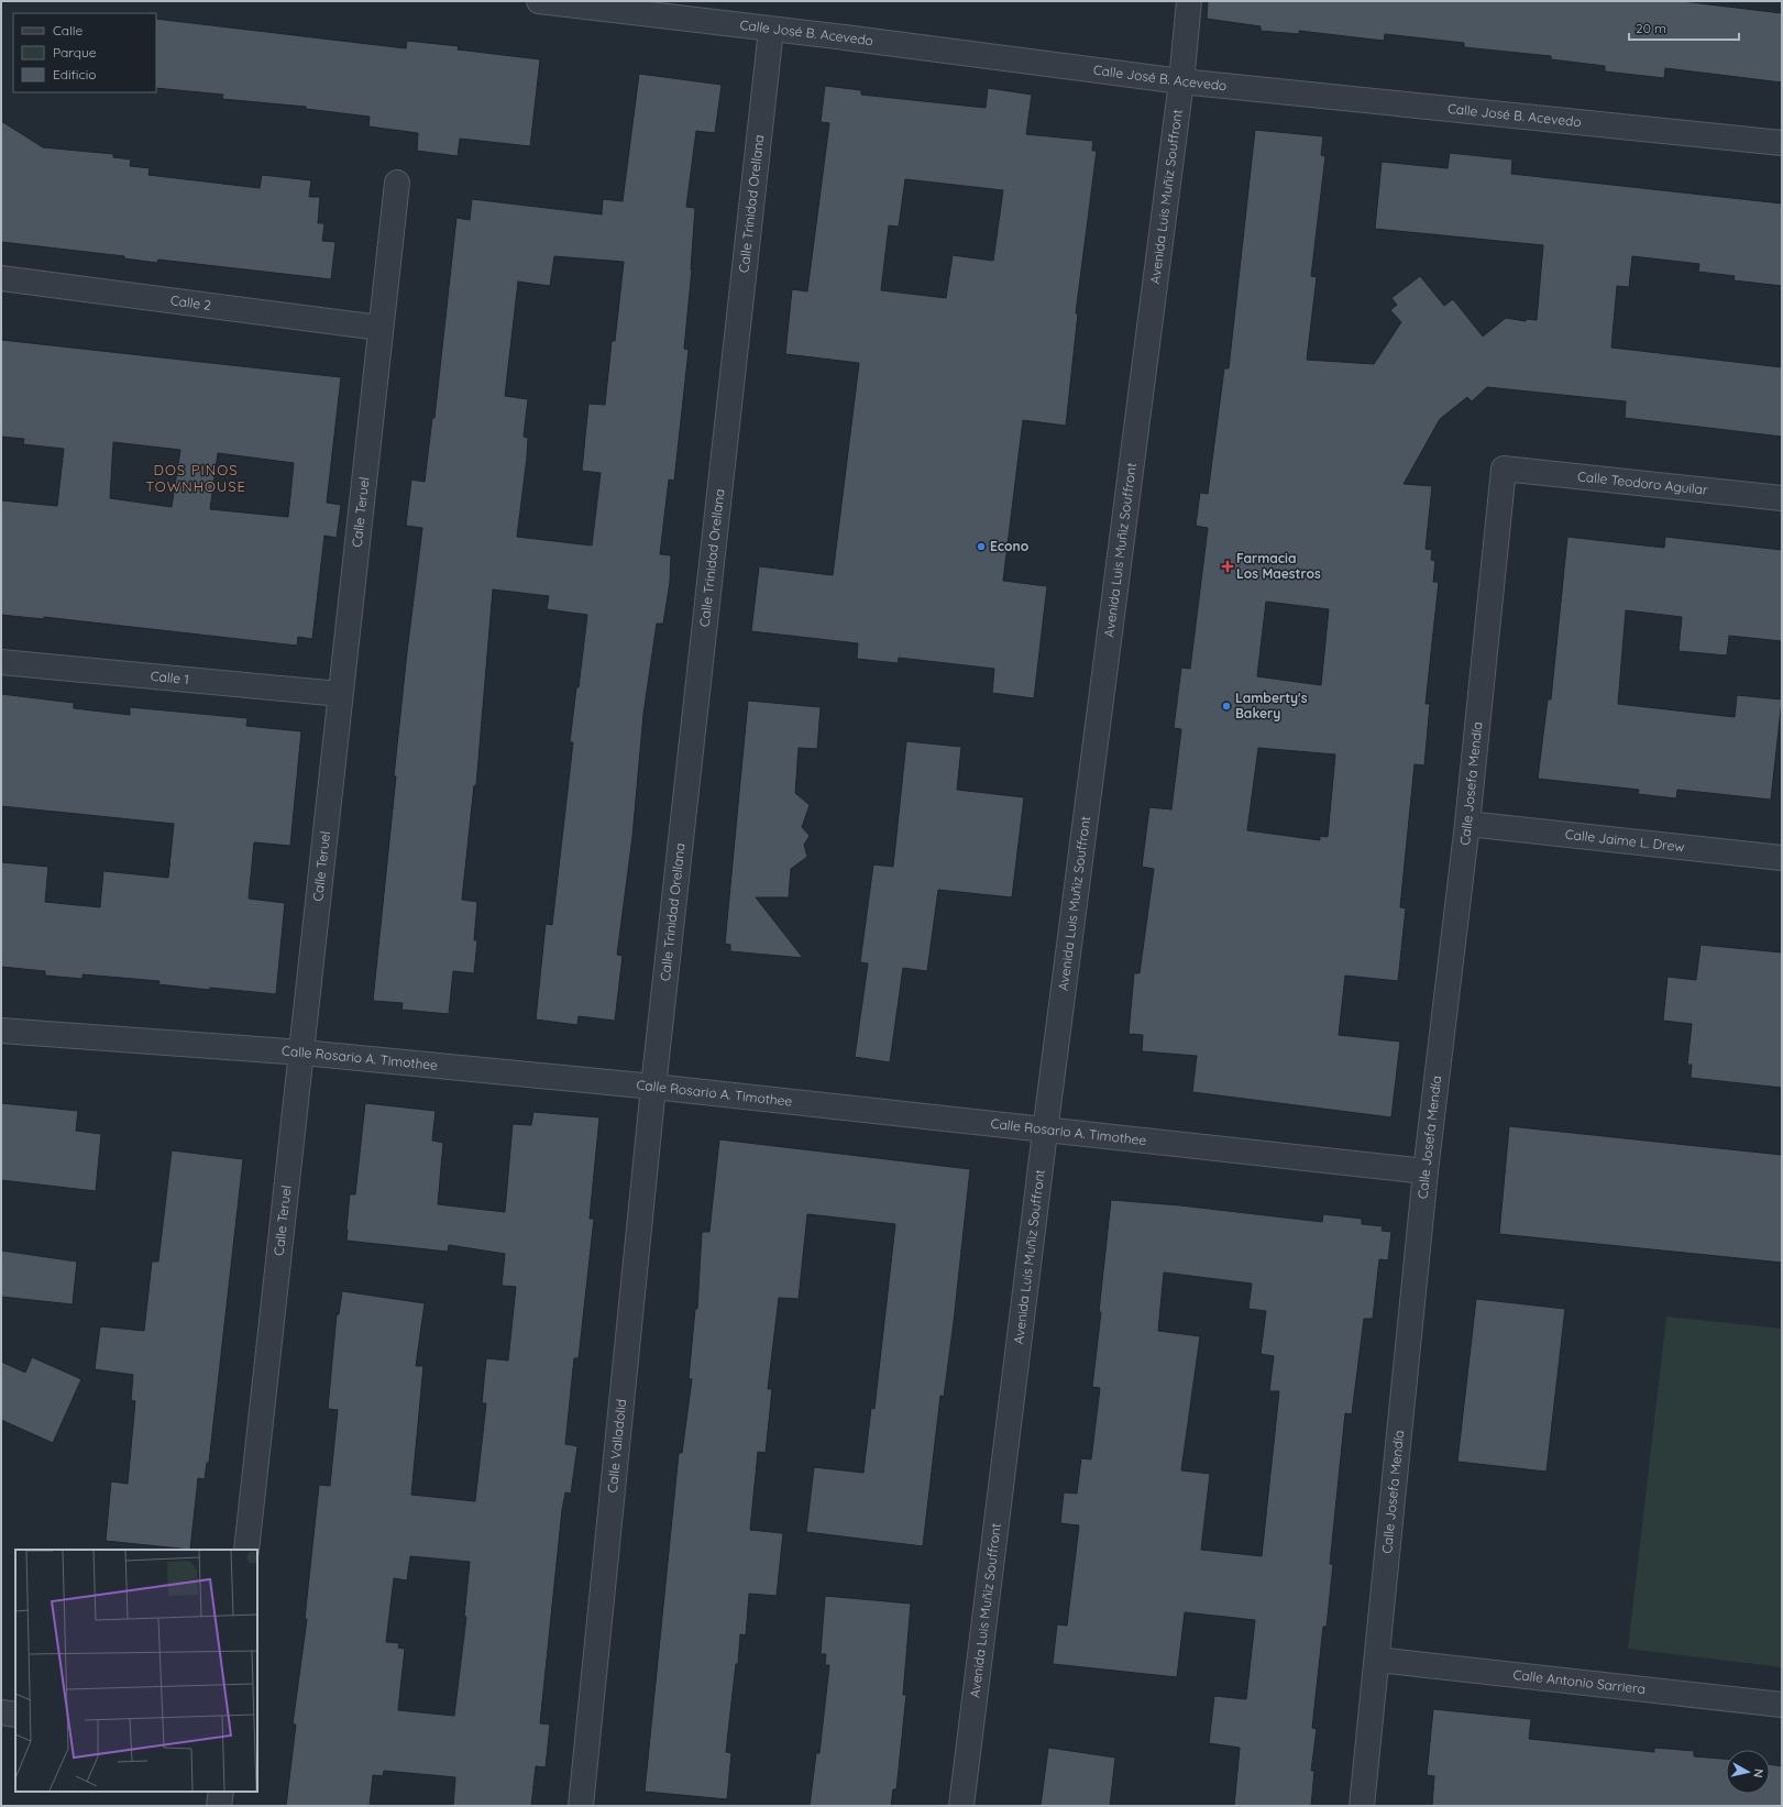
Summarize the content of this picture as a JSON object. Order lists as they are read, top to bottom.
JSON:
{
  "streets": {
    "street": [
      "Calle José B. Acevedo",
      "Avenida Luis Muñiz Souffront",
      "Calle Trinidad Orellana",
      "Calle 2",
      "Calle Teodoro Aguilar",
      "Calle Teruel",
      "Calle 1",
      "Calle Josefa Mendía",
      "Calle Jaime L. Drew",
      "Calle Rosario A. Timothee",
      "Calle Valladolid",
      "Calle Antonio Sarriera"
    ]
  },
  "crossings": [
    ["Calle José B. Acevedo", "Avenida Luis Muñiz Souffront"],
    ["Calle José B. Acevedo", "Calle Trinidad Orellana"],
    ["Avenida Luis Muñiz Souffront", "Calle Rosario A. Timothee"],
    ["Calle Trinidad Orellana", "Calle Rosario A. Timothee"],
    ["Calle Trinidad Orellana", "Calle Valladolid"],
    ["Calle 2", "Calle Teruel"],
    ["Calle Teodoro Aguilar", "Calle Josefa Mendía"],
    ["Calle Teruel", "Calle 1"],
    ["Calle Teruel", "Calle Rosario A. Timothee"],
    ["Calle Josefa Mendía", "Calle Jaime L. Drew"],
    ["Calle Josefa Mendía", "Calle Rosario A. Timothee"],
    ["Calle Josefa Mendía", "Calle Antonio Sarriera"],
    ["Calle Rosario A. Timothee", "Calle Valladolid"]
  ],
  "districts": ["DOS PINOS TOWNHOUSE"],
  "places": {
    "other": ["Econo", "Lamberty's Bakery"],
    "health": ["Farmacia Los Maestros"]
  },
  "legend": ["Calle", "Parque", "Edificio"],
  "scale_bar": "20 m",
  "north": "right"
}
